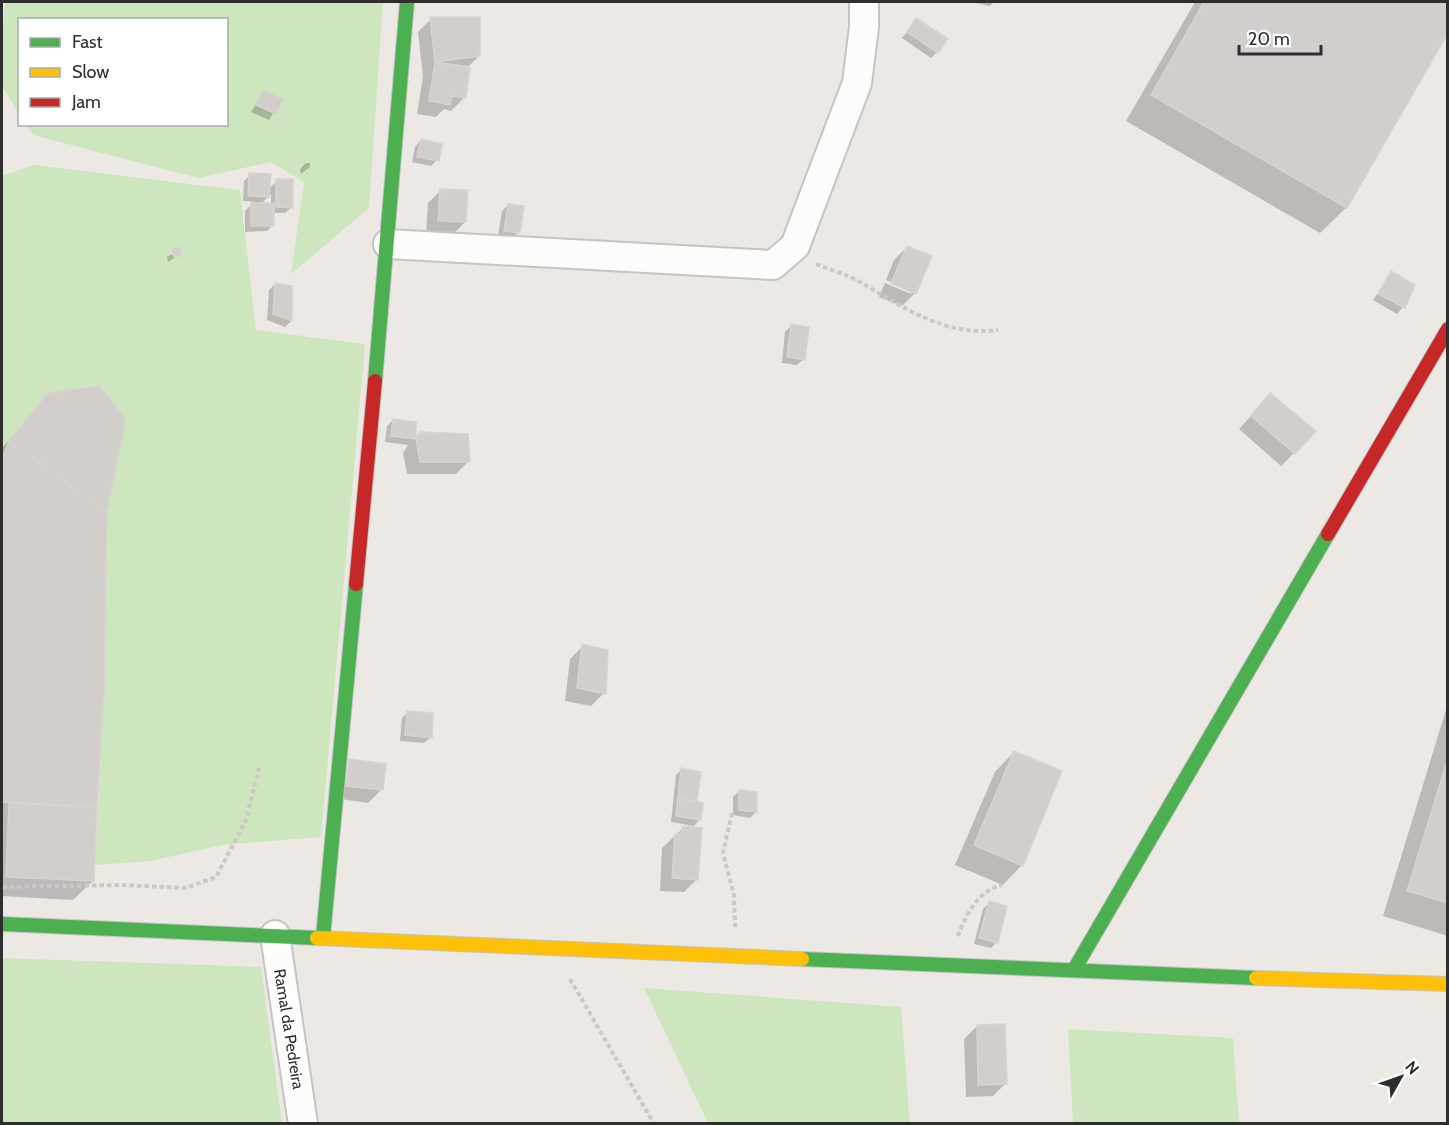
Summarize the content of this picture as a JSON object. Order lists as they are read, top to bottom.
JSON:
{
  "streets": {
    "street": ["Ramal da Pedreira"]
  },
  "legend": ["Fast", "Slow", "Jam"],
  "scale_bar": "20 m",
  "north": "top right"
}
